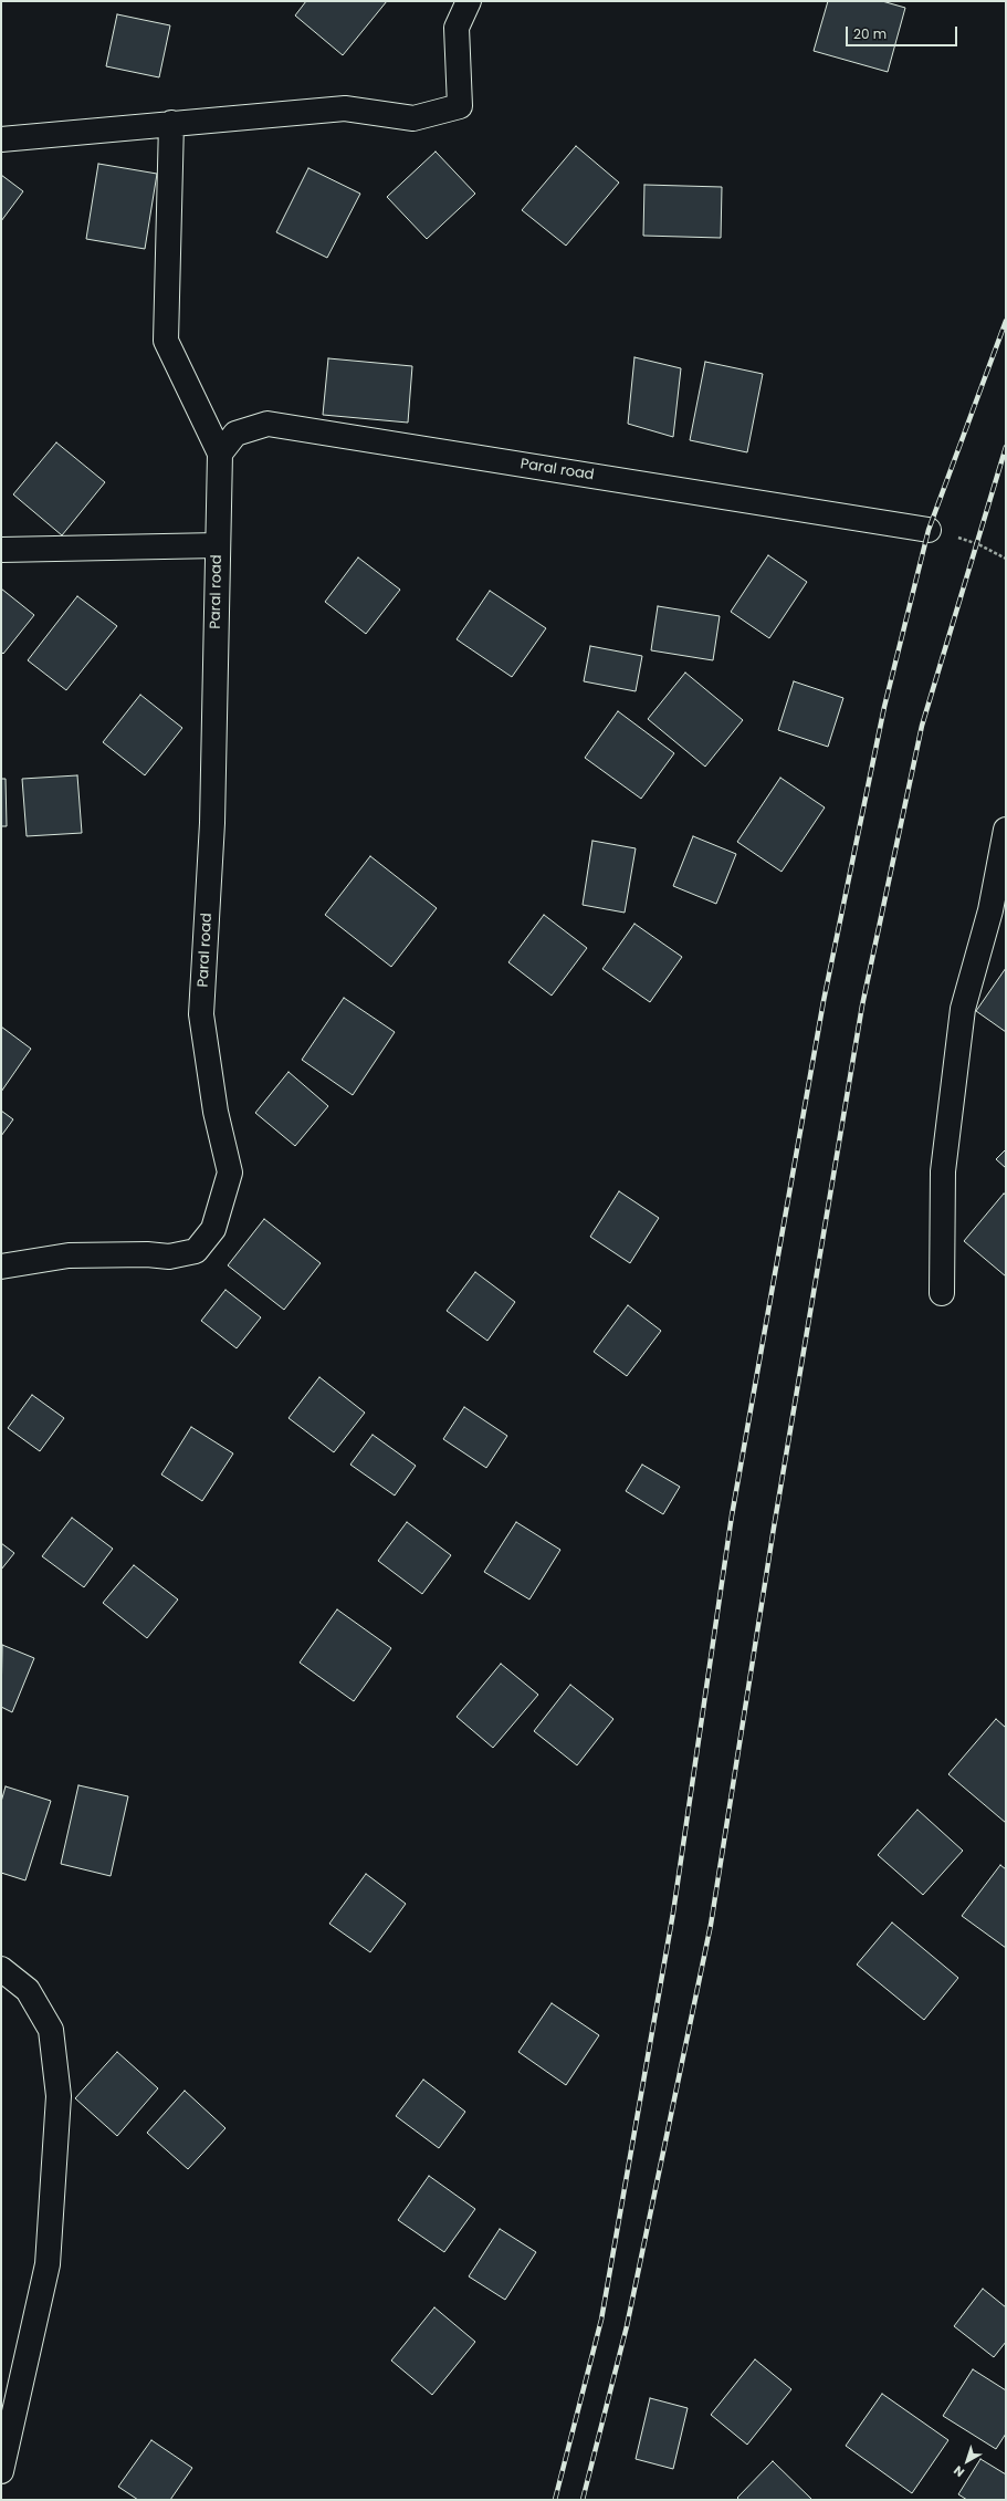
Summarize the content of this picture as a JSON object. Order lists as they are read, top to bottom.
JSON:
{
  "streets": {
    "street": ["Paral road"]
  },
  "scale_bar": "20 m",
  "north": "bottom left"
}
